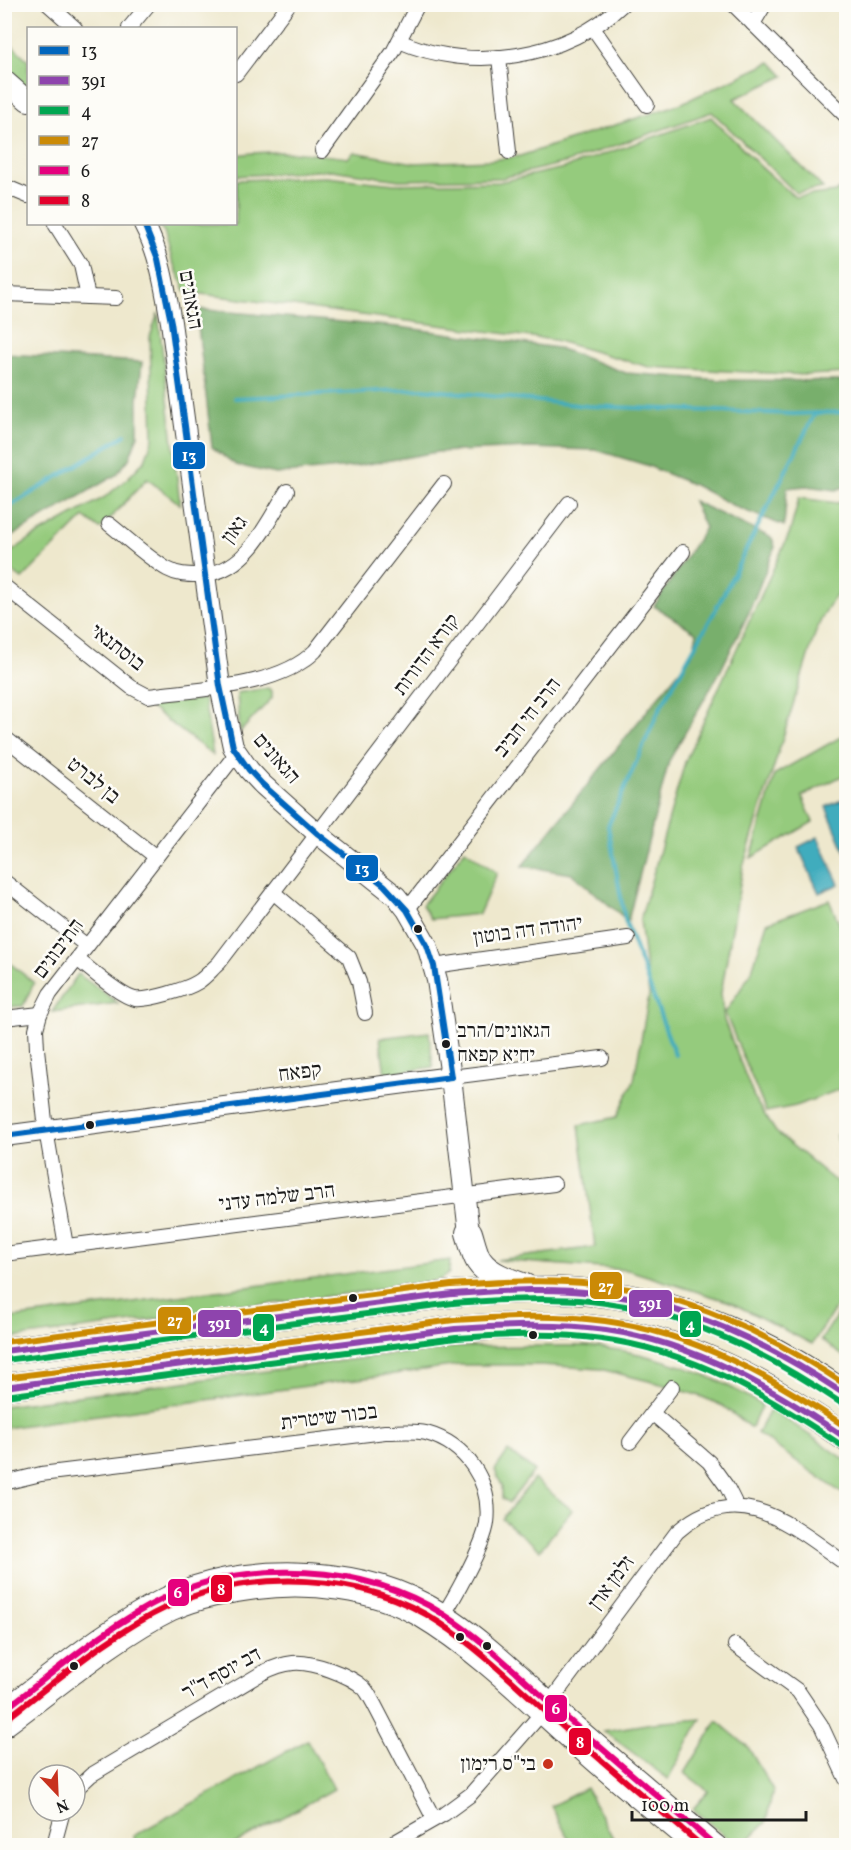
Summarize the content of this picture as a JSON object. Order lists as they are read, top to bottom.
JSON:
{
  "streets": {
    "street": [
      "הגאונים",
      "גאון",
      "בוסתנאי",
      "קורא הדורות",
      "הרב חי חביב",
      "בן לברט",
      "יהודה דה בוטון",
      "התיבונים",
      "קפאח",
      "הרב שלמה עדני",
      "בכור שיטרית",
      "זלמן ארן",
      "דב יוסף ד\"ר"
    ]
  },
  "crossings": [
    ["הגאונים", "גאון"],
    ["הגאונים", "בוסתנאי"],
    ["הגאונים", "קורא הדורות"],
    ["הגאונים", "הרב חי חביב"],
    ["הגאונים", "יהודה דה בוטון"],
    ["הגאונים", "התיבונים"],
    ["הגאונים", "קפאח"],
    ["הגאונים", "הרב שלמה עדני"],
    ["קורא הדורות", "התיבונים"],
    ["בן לברט", "התיבונים"],
    ["התיבונים", "קפאח"],
    ["התיבונים", "הרב שלמה עדני"],
    ["זלמן ארן", "דב יוסף ד\"ר"]
  ],
  "places": ["הגאונים/הרב יחיא קפאח", "בי\"ס רימון"],
  "lines": [
    "transit line 13",
    "transit line 27",
    "transit line 391",
    "transit line 4",
    "transit line 6",
    "transit line 8"
  ],
  "legend": [
    "13",
    "391",
    "4",
    "27",
    "6",
    "8"
  ],
  "scale_bar": "100 m",
  "north": "bottom right"
}
